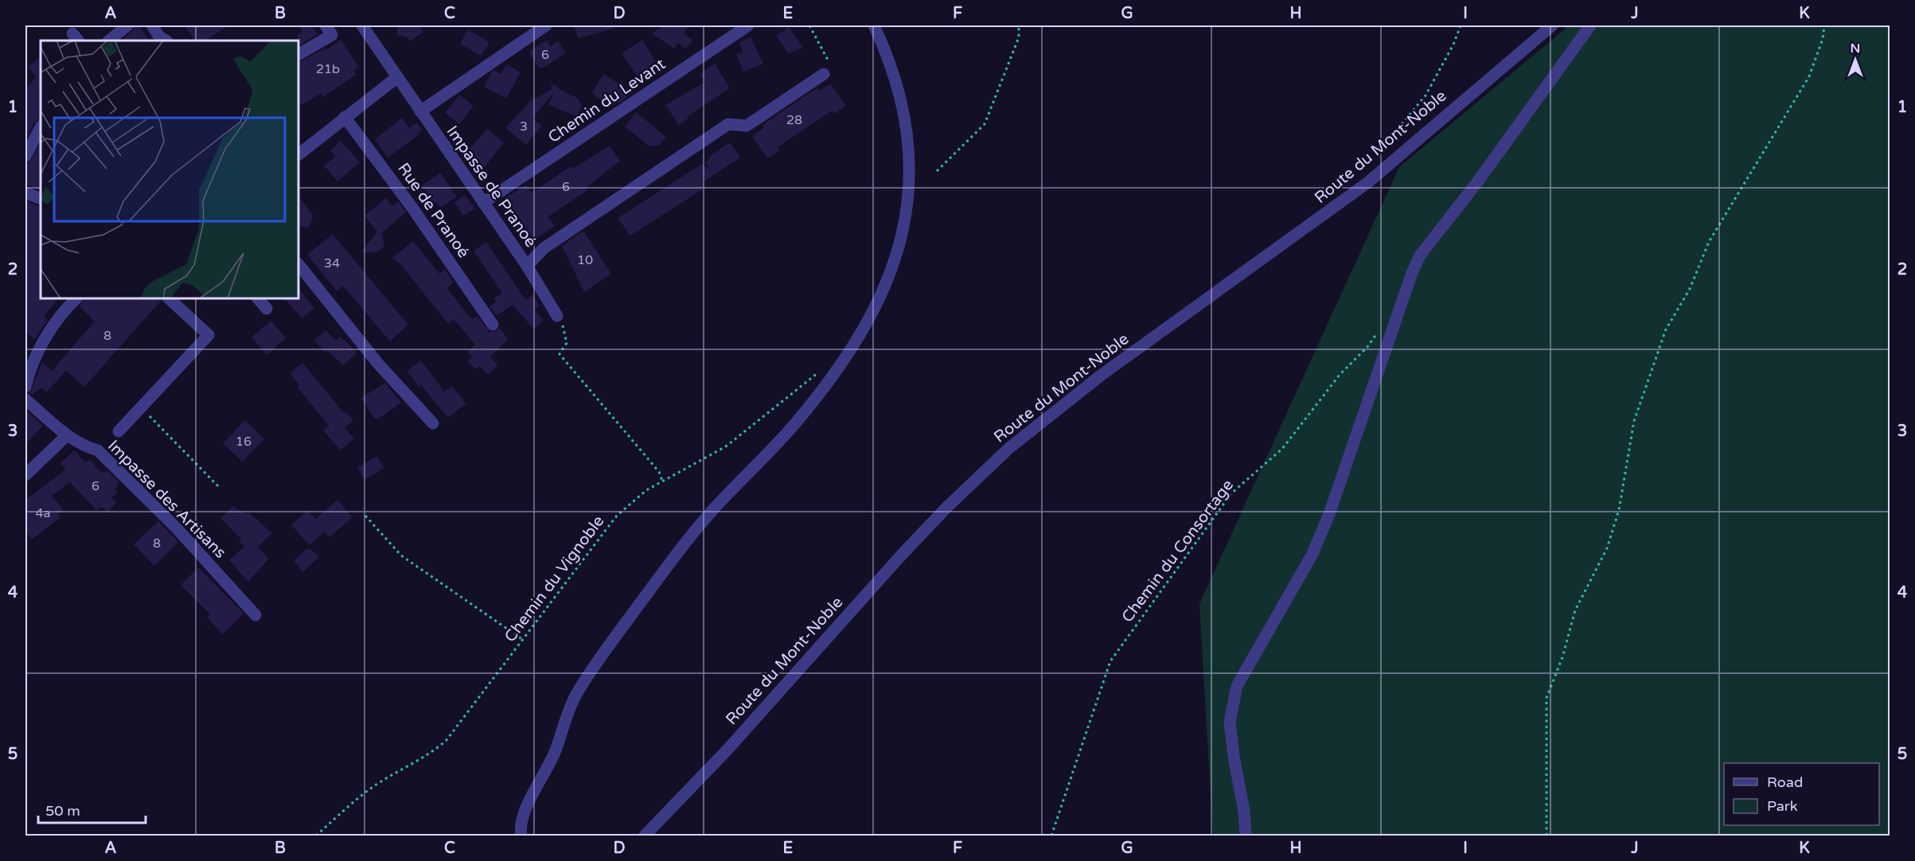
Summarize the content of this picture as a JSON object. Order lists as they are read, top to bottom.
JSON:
{
  "streets": {
    "street": [
      "Chemin du Levant",
      "Route du Mont-Noble",
      "Impasse de Pranoé",
      "Rue de Pranoé",
      "Impasse des Artisans"
    ],
    "path": ["Chemin du Consortage", "Chemin du Vignoble"]
  },
  "crossings": [
    ["Chemin du Levant", "Impasse de Pranoé"]
  ],
  "house_numbers": [
    "6",
    "21b",
    "28",
    "3",
    "6",
    "10",
    "34",
    "8",
    "16",
    "6",
    "4a",
    "8"
  ],
  "legend": ["Road", "Park"],
  "scale_bar": "50 m",
  "north": "top",
  "grid": {
    "columns": [
      "A",
      "B",
      "C",
      "D",
      "E",
      "F",
      "G",
      "H",
      "I",
      "J",
      "K"
    ],
    "rows": [
      "1",
      "2",
      "3",
      "4",
      "5"
    ]
  }
}
